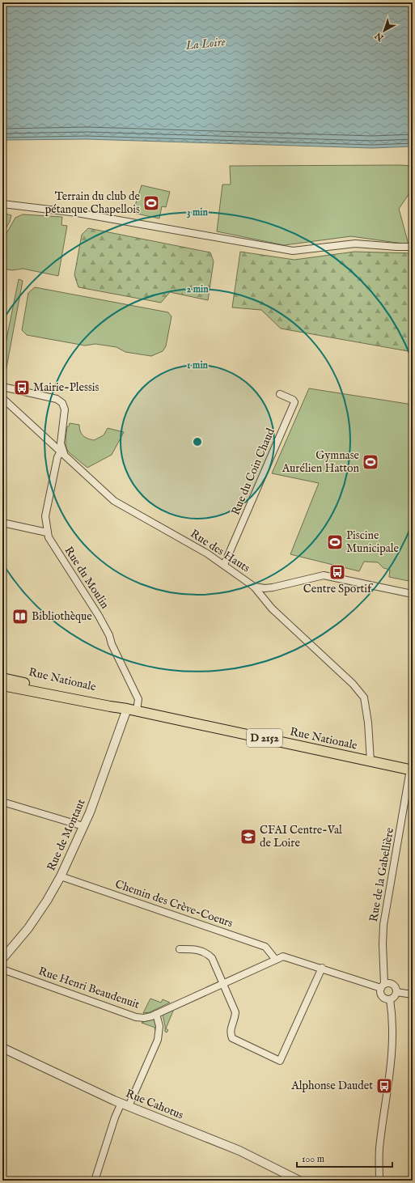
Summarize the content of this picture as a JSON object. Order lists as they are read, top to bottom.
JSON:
{
  "streets": {
    "main road": ["Rue Nationale", "D 2152"],
    "street": [
      "Rue du Coin Chaud",
      "Rue des Hauts",
      "Rue du Moulin",
      "Rue de Montaut",
      "Rue de la Gabellière",
      "Chemin des Crève-Coeurs",
      "Rue Henri Beaudenuit",
      "Rue Cahotus"
    ]
  },
  "crossings": [
    ["Rue du Coin Chaud", "Rue des Hauts"],
    ["Rue des Hauts", "Rue du Moulin"],
    ["Rue des Hauts", "Rue Nationale"],
    ["Rue du Moulin", "Rue Nationale"],
    ["Rue du Moulin", "Rue de Montaut"],
    ["Rue Nationale", "Rue de Montaut"],
    ["Rue Nationale", "Rue de la Gabellière"],
    ["Rue de Montaut", "Chemin des Crève-Coeurs"],
    ["Chemin des Crève-Coeurs", "Rue Henri Beaudenuit"]
  ],
  "water": ["La Loire"],
  "places": {
    "sports": ["Terrain du club de pétanque Chapellois", "Gymnase Aurélien Hatton", "Piscine Municipale"],
    "bus stop": ["Mairie-Plessis", "Centre Sportif", "Alphonse Daudet"],
    "library": ["Bibliothèque"],
    "school or university": ["CFAI Centre-Val de Loire"]
  },
  "scale_bar": "100 m",
  "north": "bottom left",
  "rings": ["3 min", "2 min", "1 min"]
}
